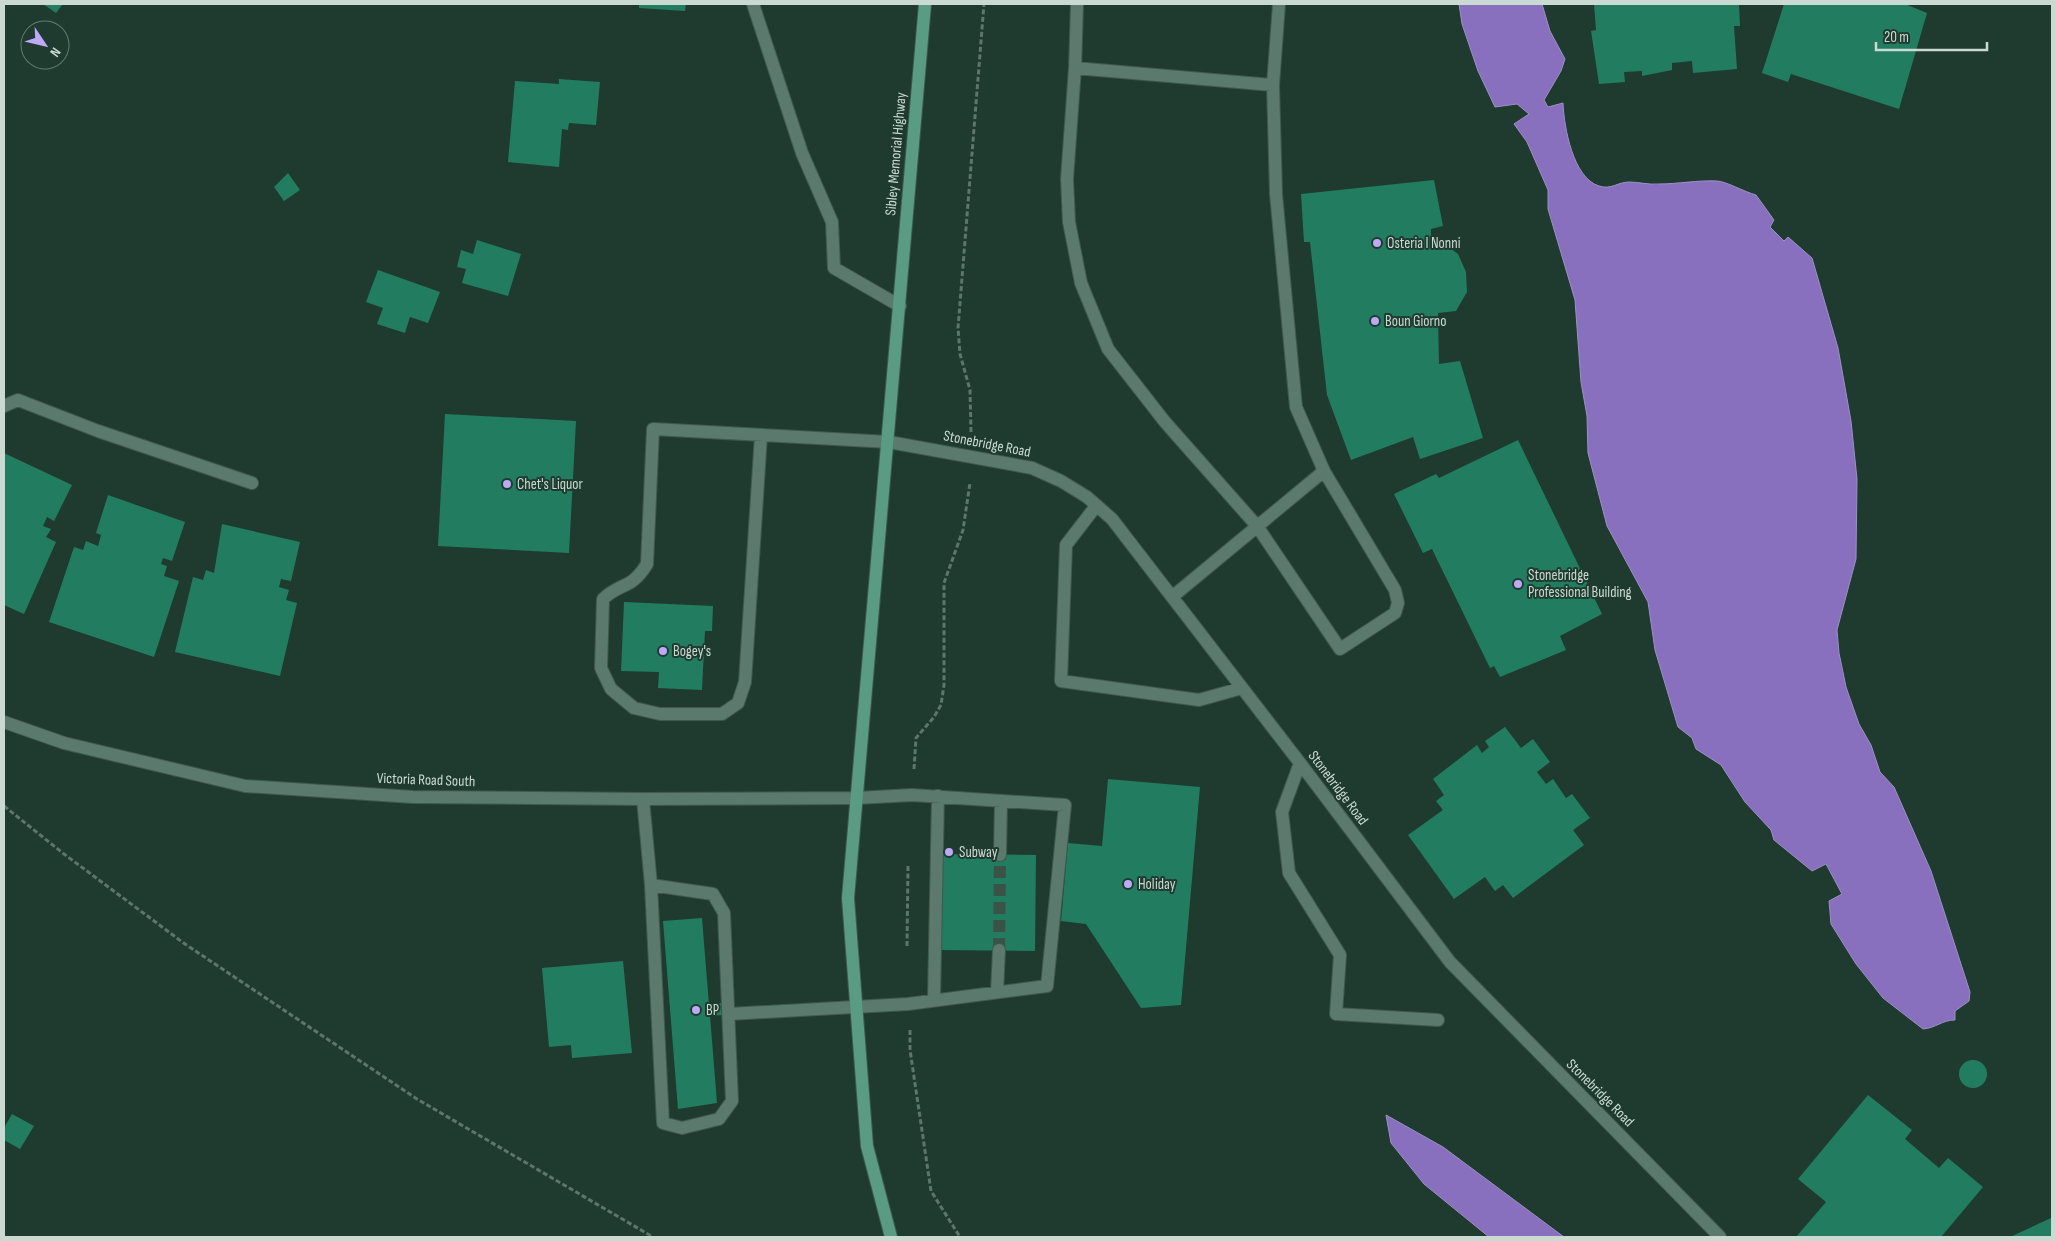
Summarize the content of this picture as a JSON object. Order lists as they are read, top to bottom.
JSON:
{
  "streets": {
    "main road": ["Sibley Memorial Highway"],
    "street": ["Stonebridge Road", "Victoria Road South"]
  },
  "crossings": [
    ["Sibley Memorial Highway", "Stonebridge Road"],
    ["Sibley Memorial Highway", "Victoria Road South"]
  ],
  "places": [
    "Osteria I Nonni",
    "Boun Giorno",
    "Chet's Liquor",
    "Stonebridge Professional Building",
    "Bogey's",
    "Subway",
    "Holiday",
    "BP"
  ],
  "scale_bar": "20 m",
  "north": "bottom right"
}
